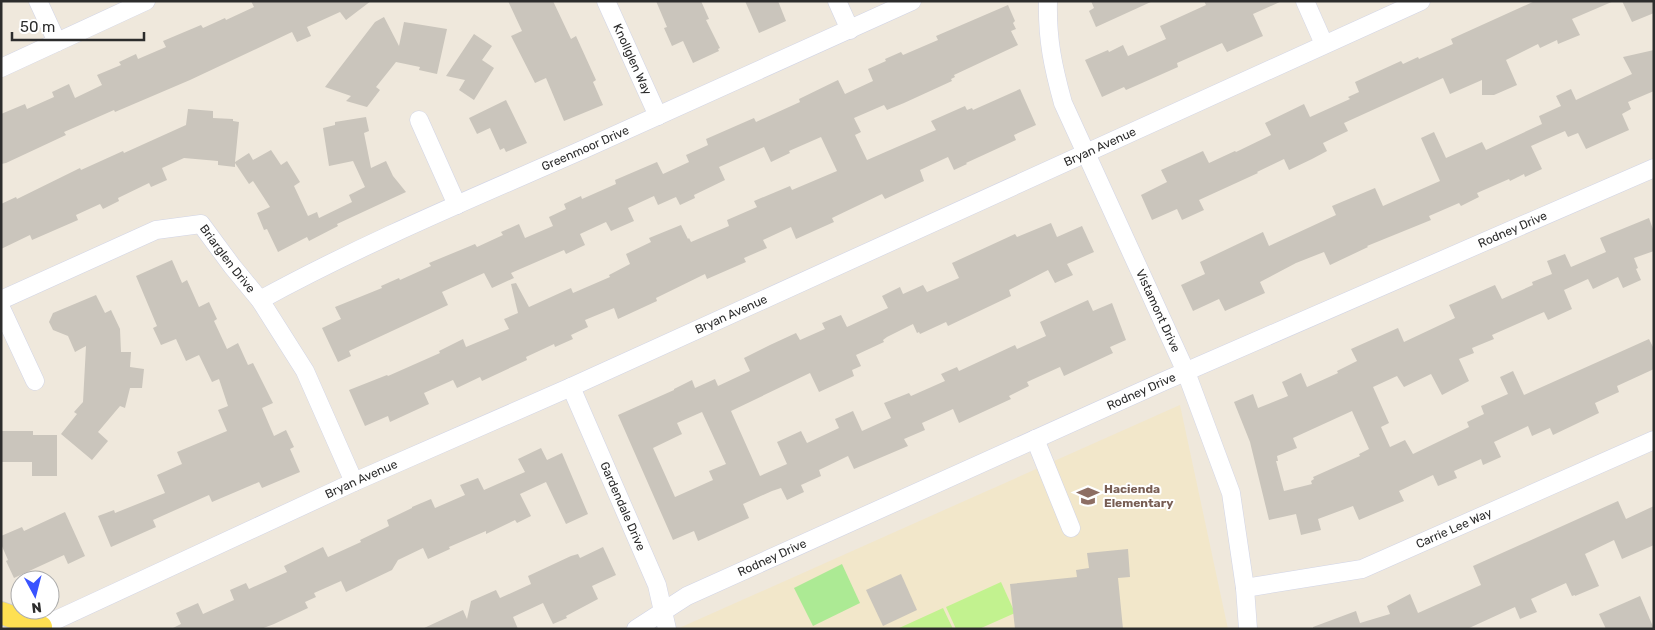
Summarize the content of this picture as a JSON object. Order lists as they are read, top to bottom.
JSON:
{
  "streets": {
    "street": [
      "Knollglen Way",
      "Greenmoor Drive",
      "Bryan Avenue",
      "Rodney Drive",
      "Briarglen Drive",
      "Vistamont Drive",
      "Gardendale Drive",
      "Carrie Lee Way"
    ]
  },
  "crossings": [
    ["Knollglen Way", "Greenmoor Drive"],
    ["Greenmoor Drive", "Briarglen Drive"],
    ["Bryan Avenue", "Briarglen Drive"],
    ["Bryan Avenue", "Vistamont Drive"],
    ["Bryan Avenue", "Gardendale Drive"],
    ["Rodney Drive", "Vistamont Drive"],
    ["Rodney Drive", "Gardendale Drive"],
    ["Vistamont Drive", "Carrie Lee Way"]
  ],
  "places": {
    "school or university": ["Hacienda Elementary"]
  },
  "scale_bar": "50 m",
  "north": "bottom"
}
